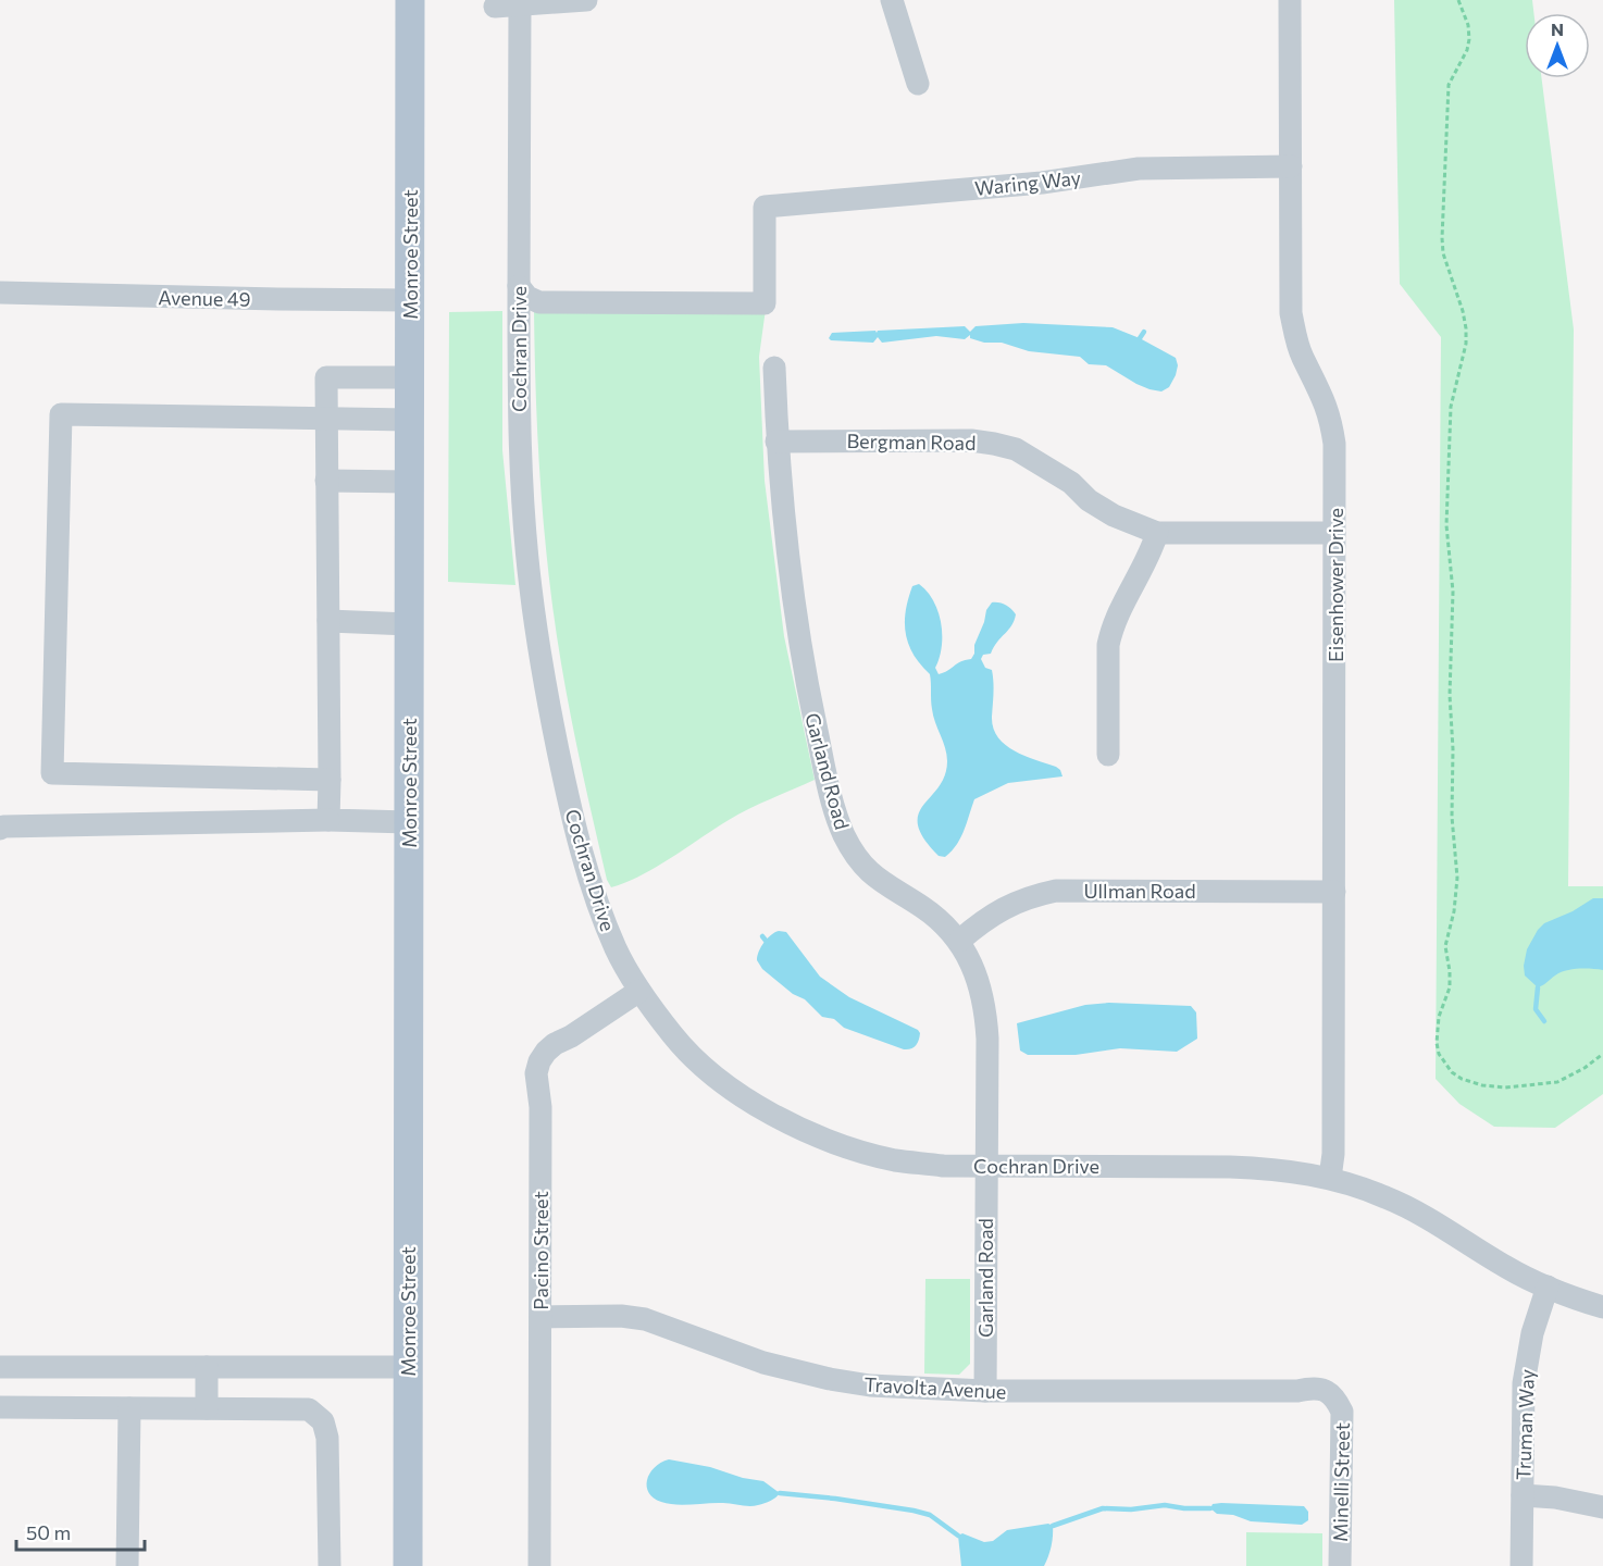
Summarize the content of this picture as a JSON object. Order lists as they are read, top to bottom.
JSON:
{
  "streets": {
    "main road": ["Monroe Street"],
    "street": [
      "Waring Way",
      "Avenue 49",
      "Cochran Drive",
      "Bergman Road",
      "Eisenhower Drive",
      "Garland Road",
      "Ullman Road",
      "Pacino Street",
      "Travolta Avenue",
      "Truman Way",
      "Minelli Street"
    ]
  },
  "crossings": [
    ["Waring Way", "Cochran Drive"],
    ["Waring Way", "Eisenhower Drive"],
    ["Monroe Street", "Avenue 49"],
    ["Cochran Drive", "Eisenhower Drive"],
    ["Cochran Drive", "Garland Road"],
    ["Cochran Drive", "Pacino Street"],
    ["Cochran Drive", "Truman Way"],
    ["Bergman Road", "Eisenhower Drive"],
    ["Bergman Road", "Garland Road"],
    ["Eisenhower Drive", "Ullman Road"],
    ["Garland Road", "Ullman Road"],
    ["Garland Road", "Travolta Avenue"],
    ["Pacino Street", "Travolta Avenue"],
    ["Travolta Avenue", "Minelli Street"]
  ],
  "scale_bar": "50 m",
  "north": "top"
}
